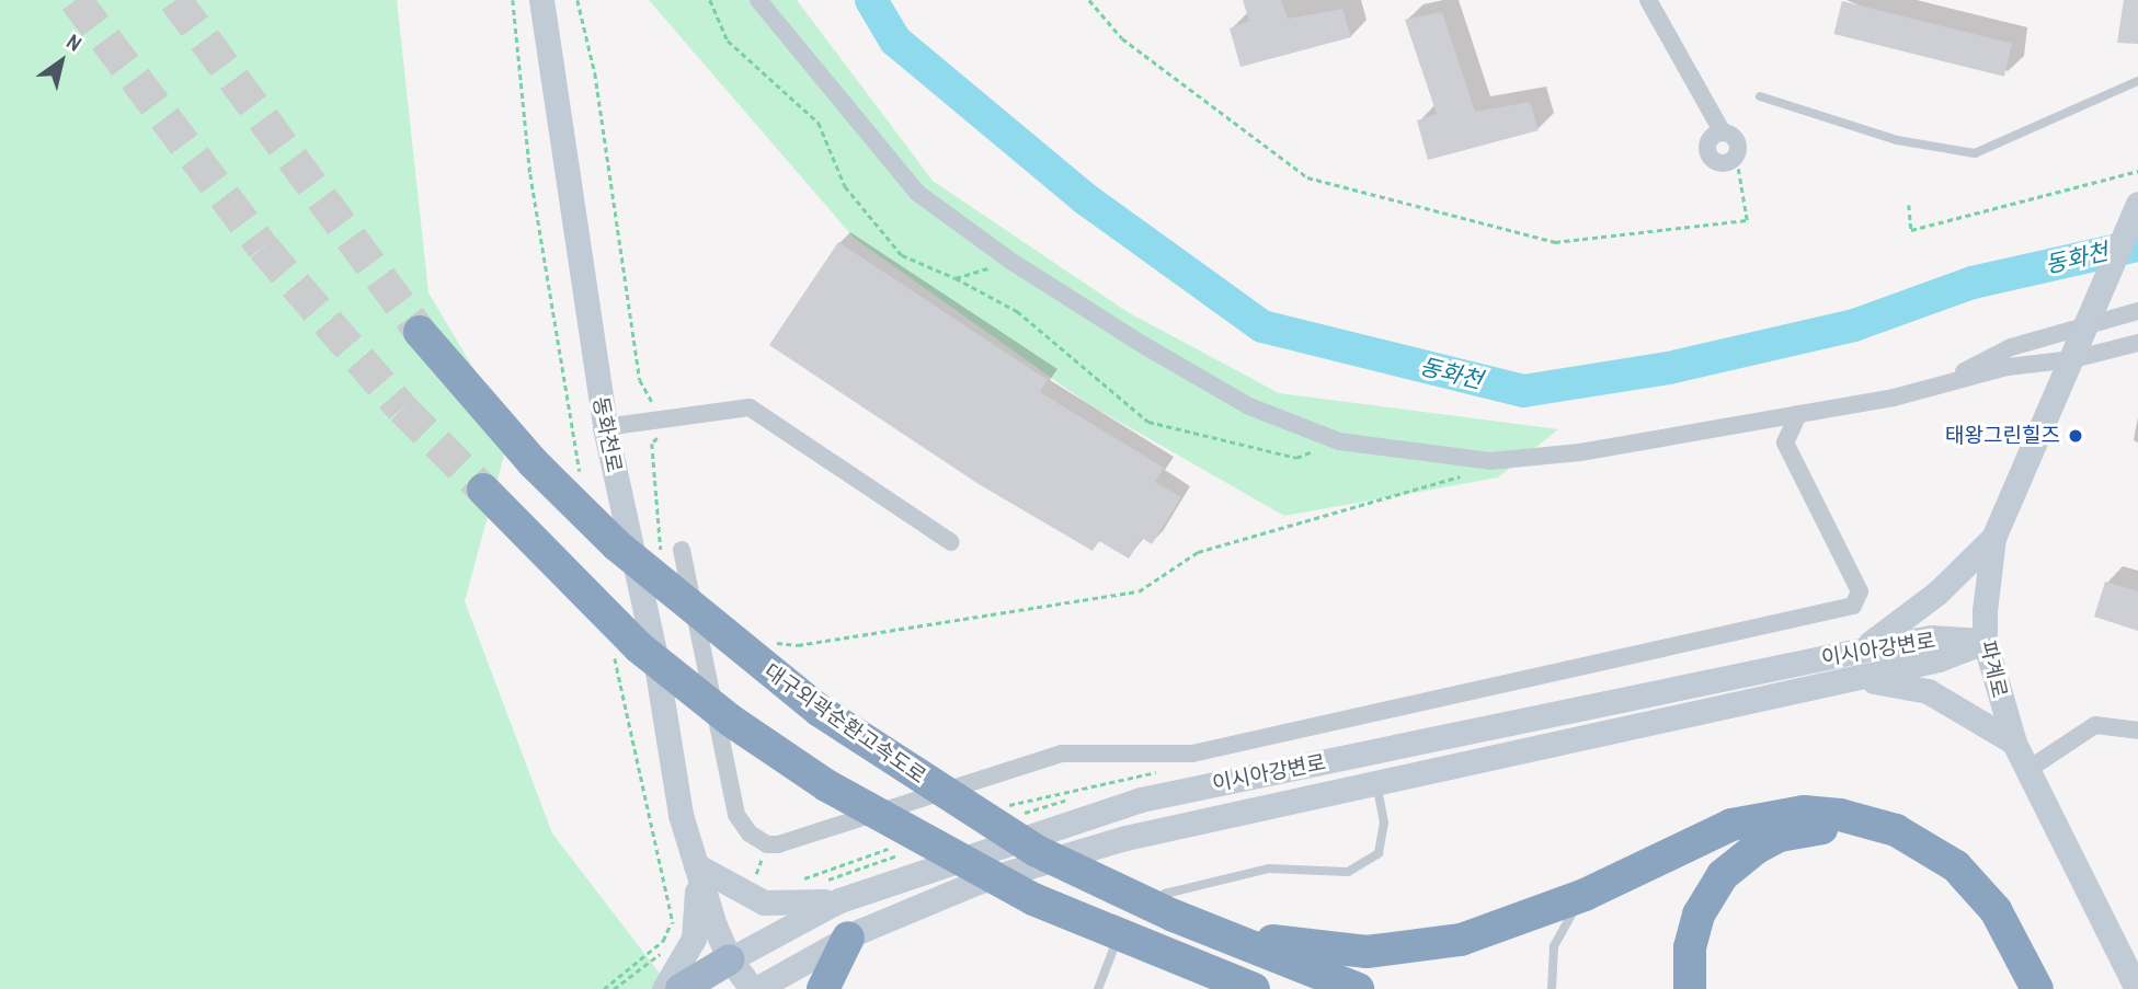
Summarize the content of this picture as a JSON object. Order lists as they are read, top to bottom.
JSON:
{
  "streets": {
    "highway": ["이시아강변로", "대구외곽순환고속도로"],
    "main road": ["동화천로", "파계로"]
  },
  "crossings": [
    ["이시아강변로", "파계로"]
  ],
  "water": ["동화천"],
  "places": ["태왕그린힐즈"],
  "north": "top right"
}
